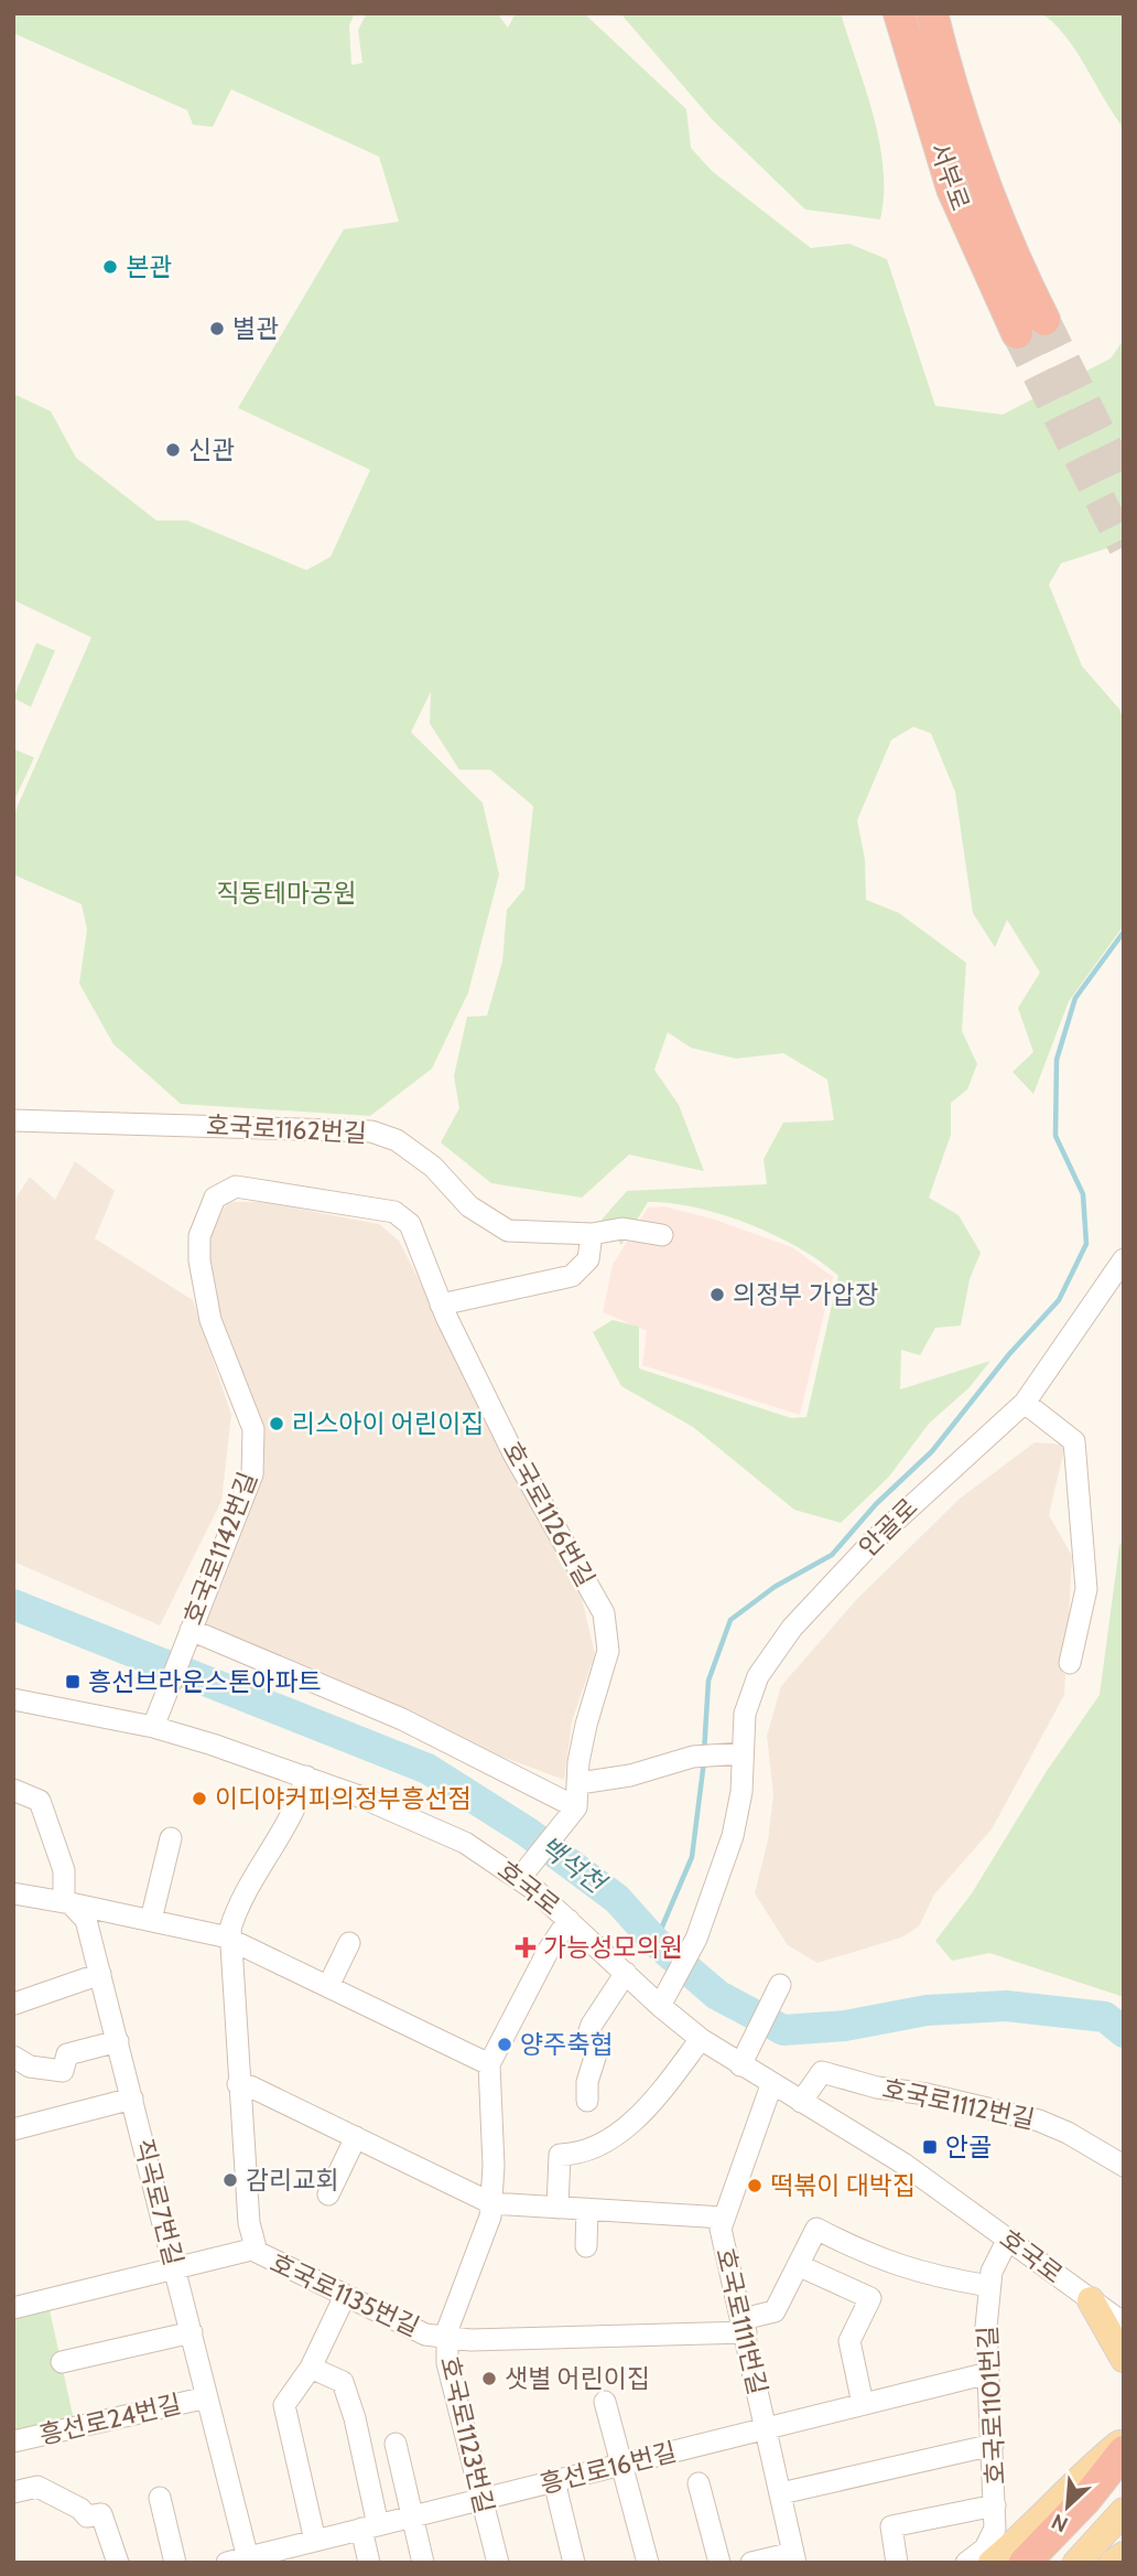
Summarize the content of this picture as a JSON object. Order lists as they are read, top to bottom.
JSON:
{
  "streets": {
    "highway": ["서부로"],
    "street": [
      "호국로1162번길",
      "호국로1126번길",
      "안골로",
      "호국로1142번길",
      "호국로",
      "호국로1112번길",
      "직곡로7번길",
      "호국로1135번길",
      "호국로1111번길",
      "호국로1101번길",
      "흥선로24번길",
      "호국로1123번길",
      "흥선로16번길"
    ]
  },
  "crossings": [
    ["호국로1126번길", "호국로1142번길"],
    ["안골로", "호국로"],
    ["호국로1142번길", "호국로"],
    ["호국로", "호국로1112번길"],
    ["호국로", "호국로1135번길"],
    ["호국로", "호국로1111번길"],
    ["호국로", "호국로1101번길"],
    ["직곡로7번길", "흥선로24번길"],
    ["직곡로7번길", "흥선로16번길"],
    ["호국로1135번길", "호국로1111번길"],
    ["호국로1135번길", "호국로1101번길"],
    ["호국로1135번길", "호국로1123번길"],
    ["호국로1111번길", "흥선로16번길"],
    ["호국로1101번길", "흥선로16번길"],
    ["호국로1123번길", "흥선로16번길"]
  ],
  "water": ["백석천"],
  "parks": ["직동테마공원"],
  "places": {
    "other": [
      "본관",
      "별관",
      "신관",
      "의정부 가압장",
      "리스아이 어린이집",
      "이디야커피의정부흥선점",
      "양주축협",
      "감리교회",
      "떡볶이 대박집",
      "샛별 어린이집"
    ],
    "transit": ["흥선브라운스톤아파트", "안골"],
    "health": ["가능성모의원"]
  },
  "north": "bottom left"
}
